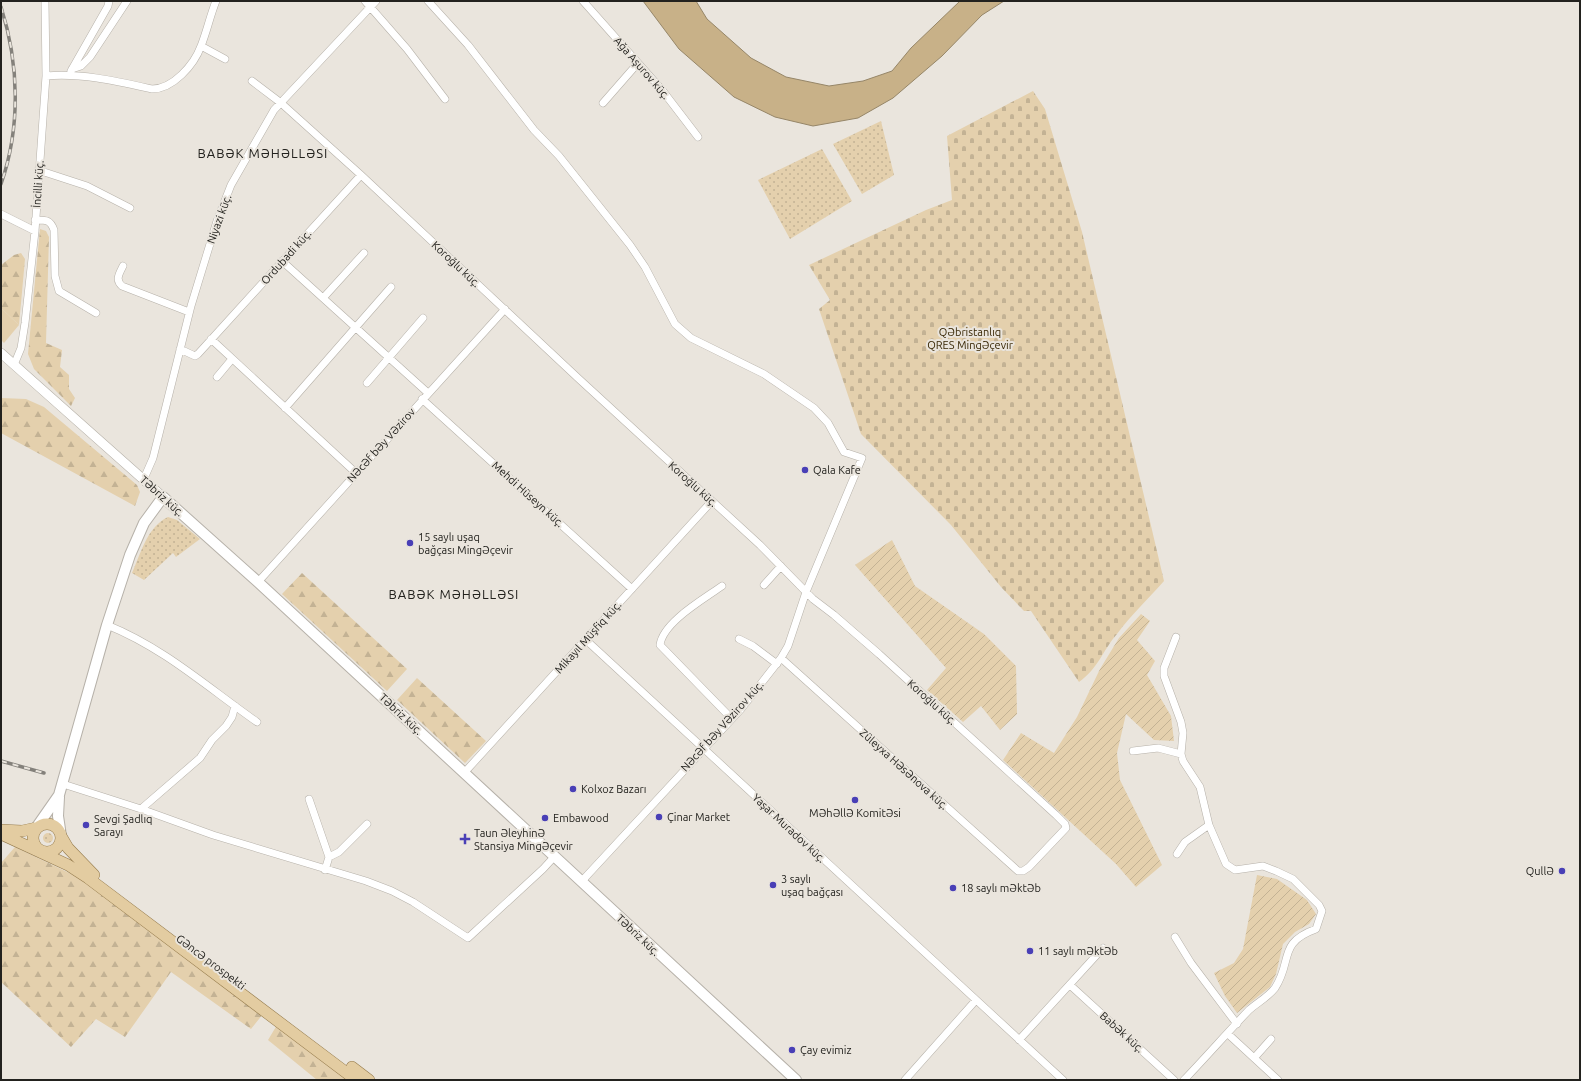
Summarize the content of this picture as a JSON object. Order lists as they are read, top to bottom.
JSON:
{
  "streets": {
    "main road": ["Təbriz küç.", "Gəncə prospekti"],
    "street": [
      "Ağa Aşurov küç.",
      "İncilli küç.",
      "Niyazi küç.",
      "Ordubadi küç.",
      "Koroğlu küç.",
      "Nəcəf bəy Vəzirov",
      "Mehdi Hüseyn küç.",
      "Mikayıl Müşfiq küç.",
      "Nəcəf bəy Vəzirov küç.",
      "Züleyxa Həsənova küç.",
      "Yaşar Muradov küç.",
      "Babək küç."
    ]
  },
  "crossings": [
    ["İncilli küç.", "Təbriz küç."],
    ["Niyazi küç.", "Ordubadi küç."],
    ["Niyazi küç.", "Koroğlu küç."],
    ["Niyazi küç.", "Təbriz küç."],
    ["Ordubadi küç.", "Koroğlu küç."],
    ["Koroğlu küç.", "Nəcəf bəy Vəzirov"],
    ["Koroğlu küç.", "Mikayıl Müşfiq küç."],
    ["Koroğlu küç.", "Nəcəf bəy Vəzirov küç."],
    ["Koroğlu küç.", "Züleyxa Həsənova küç."],
    ["Nəcəf bəy Vəzirov", "Mehdi Hüseyn küç."],
    ["Nəcəf bəy Vəzirov", "Təbriz küç."],
    ["Mehdi Hüseyn küç.", "Mikayıl Müşfiq küç."],
    ["Təbriz küç.", "Mikayıl Müşfiq küç."],
    ["Təbriz küç.", "Nəcəf bəy Vəzirov küç."],
    ["Mikayıl Müşfiq küç.", "Yaşar Muradov küç."],
    ["Nəcəf bəy Vəzirov küç.", "Züleyxa Həsənova küç."],
    ["Nəcəf bəy Vəzirov küç.", "Yaşar Muradov küç."]
  ],
  "districts": ["BABƏK MƏHƏLLƏSI", "BABƏK MƏHƏLLƏSI"],
  "parks": ["Qəbristanlıq QRES Mingəçevir"],
  "places": {
    "other": [
      "Qala Kafe",
      "15 saylı uşaq bağçası Mingəçevir",
      "Kolxoz Bazarı",
      "Məhəllə Komitəsi",
      "Çinar Market",
      "Embawood",
      "Sevgi Şadlıq Sarayı",
      "Qullə",
      "3 saylı uşaq bağçası",
      "18 saylı məktəb",
      "11 saylı məktəb",
      "Çay evimiz"
    ],
    "health": ["Taun Əleyhinə Stansiya Mingəçevir"]
  }
}
